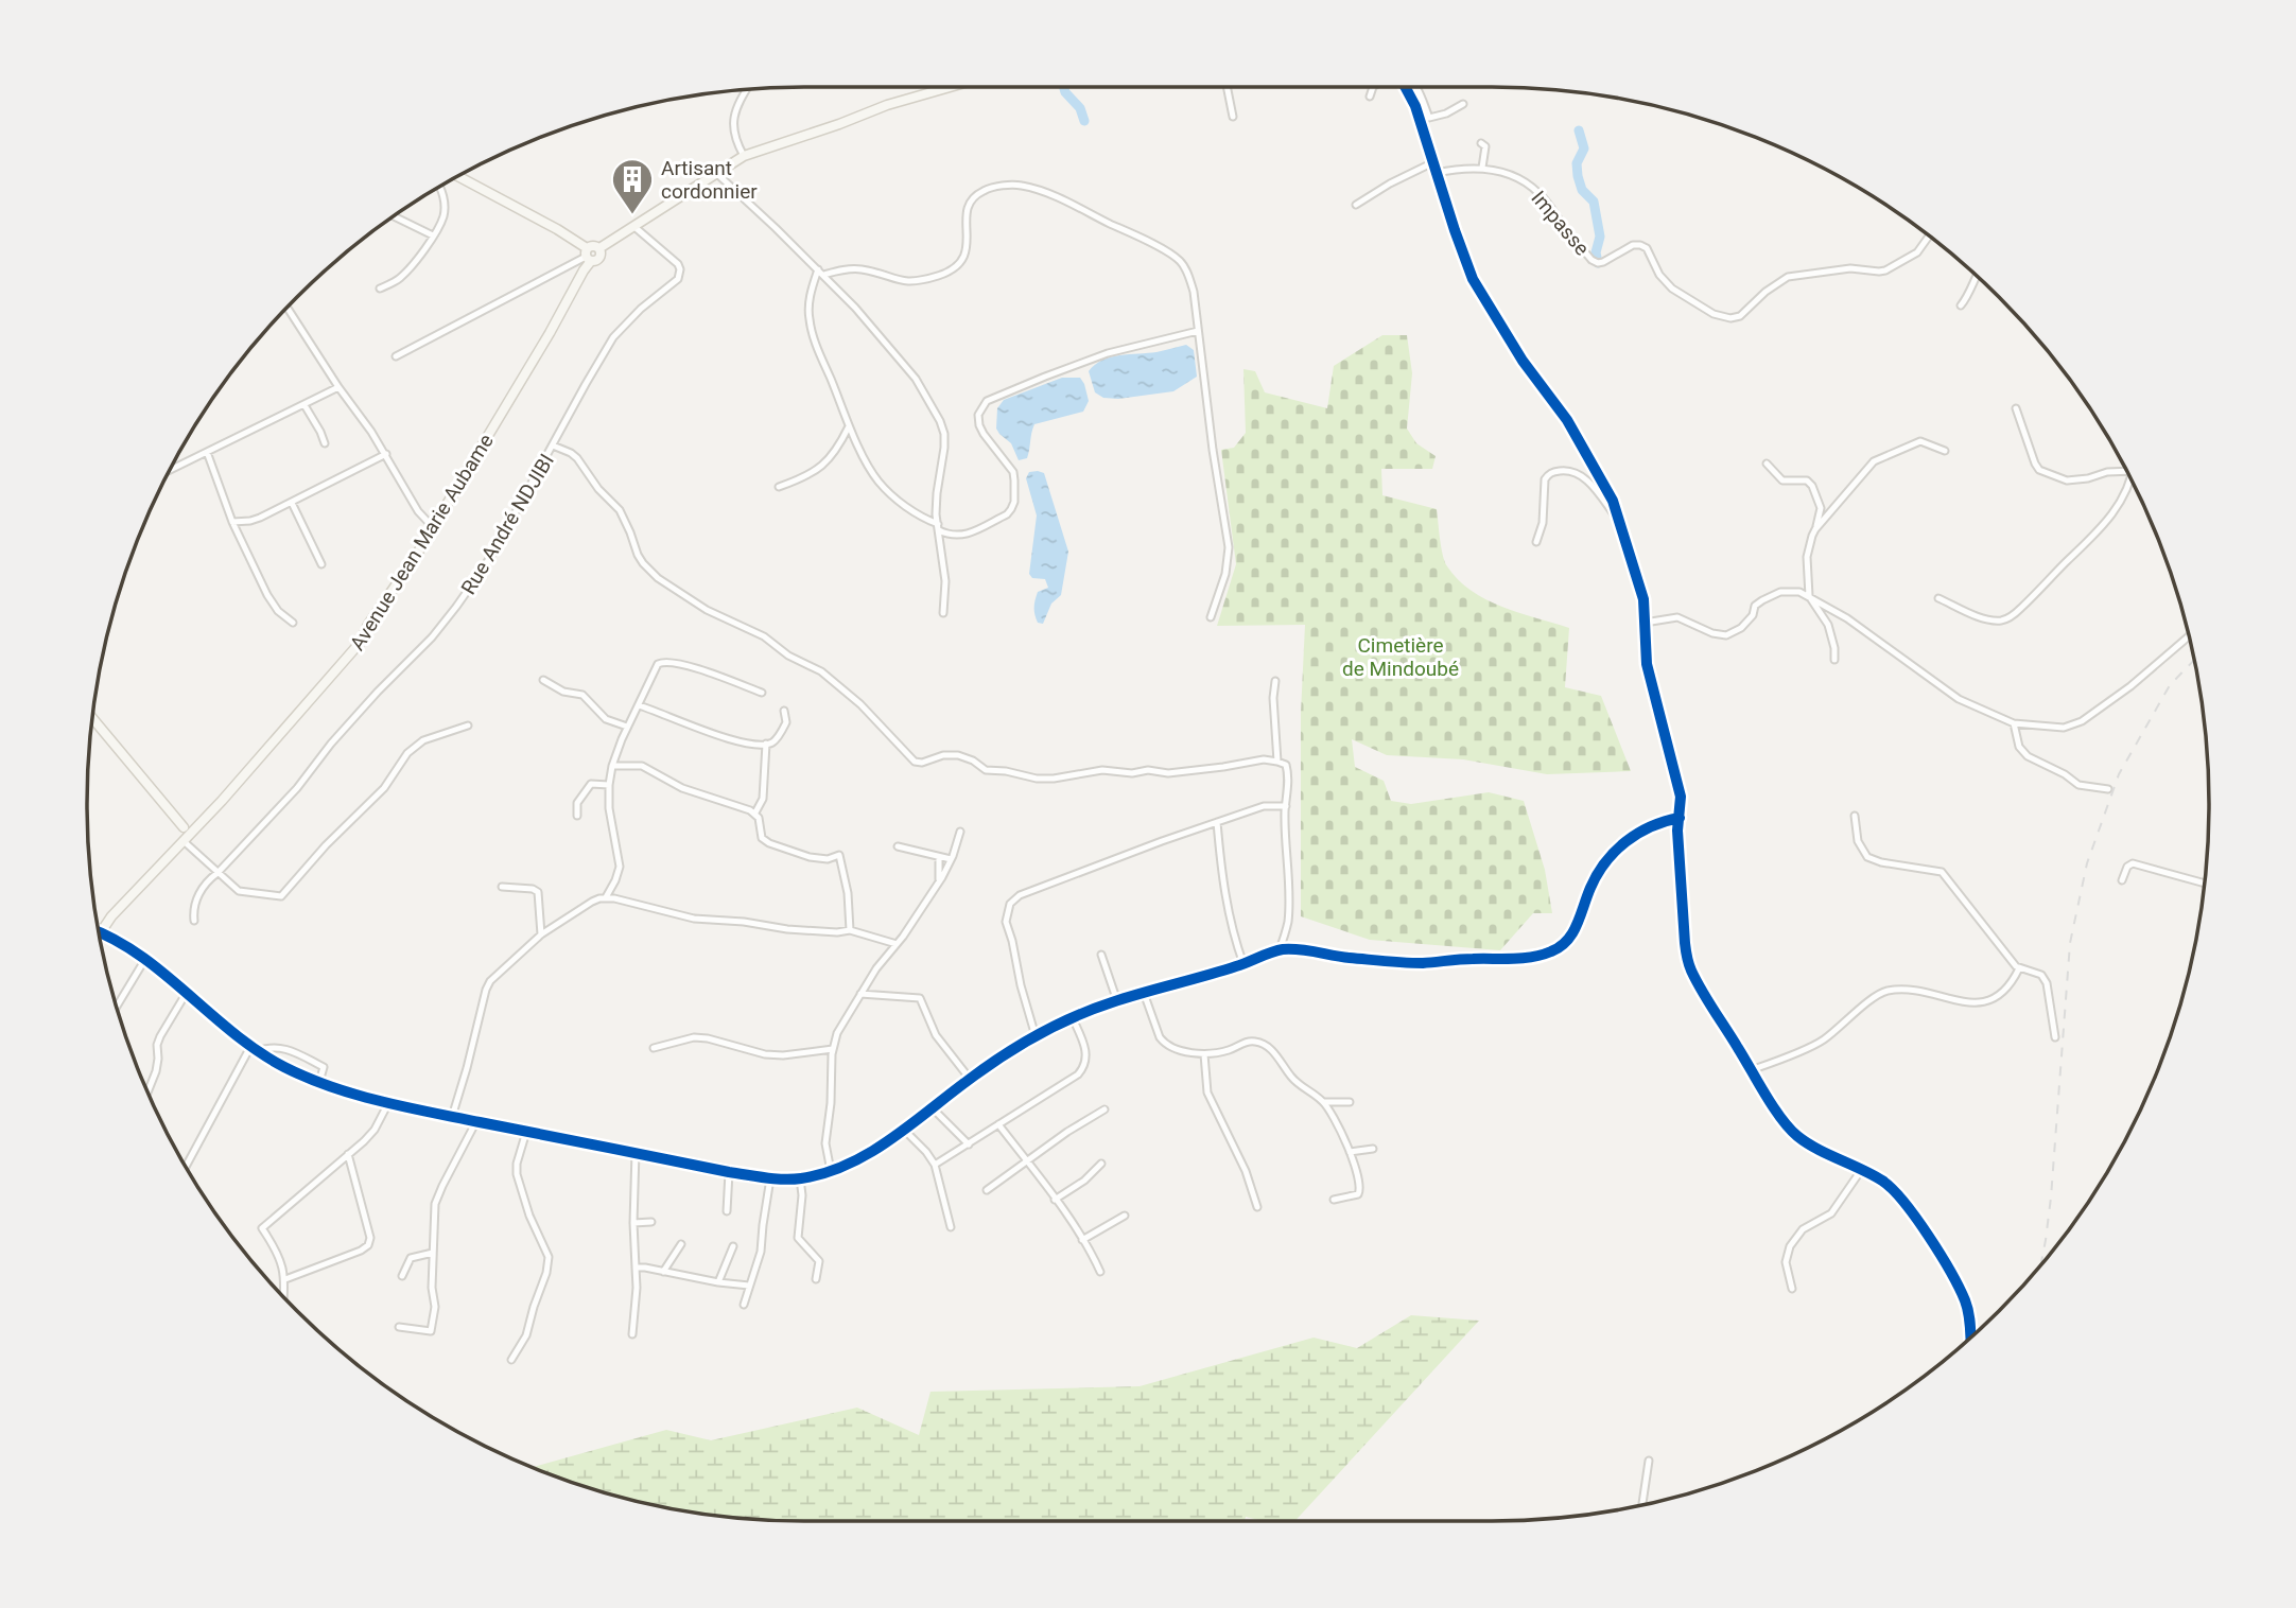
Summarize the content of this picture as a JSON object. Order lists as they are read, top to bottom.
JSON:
{
  "streets": {
    "street": ["Impasse", "Rue André NDJIBI", "Avenue Jean Marie Aubame"]
  },
  "parks": ["Cimetière de Mindoubé"],
  "places": {
    "building": ["Artisant cordonnier"]
  }
}
